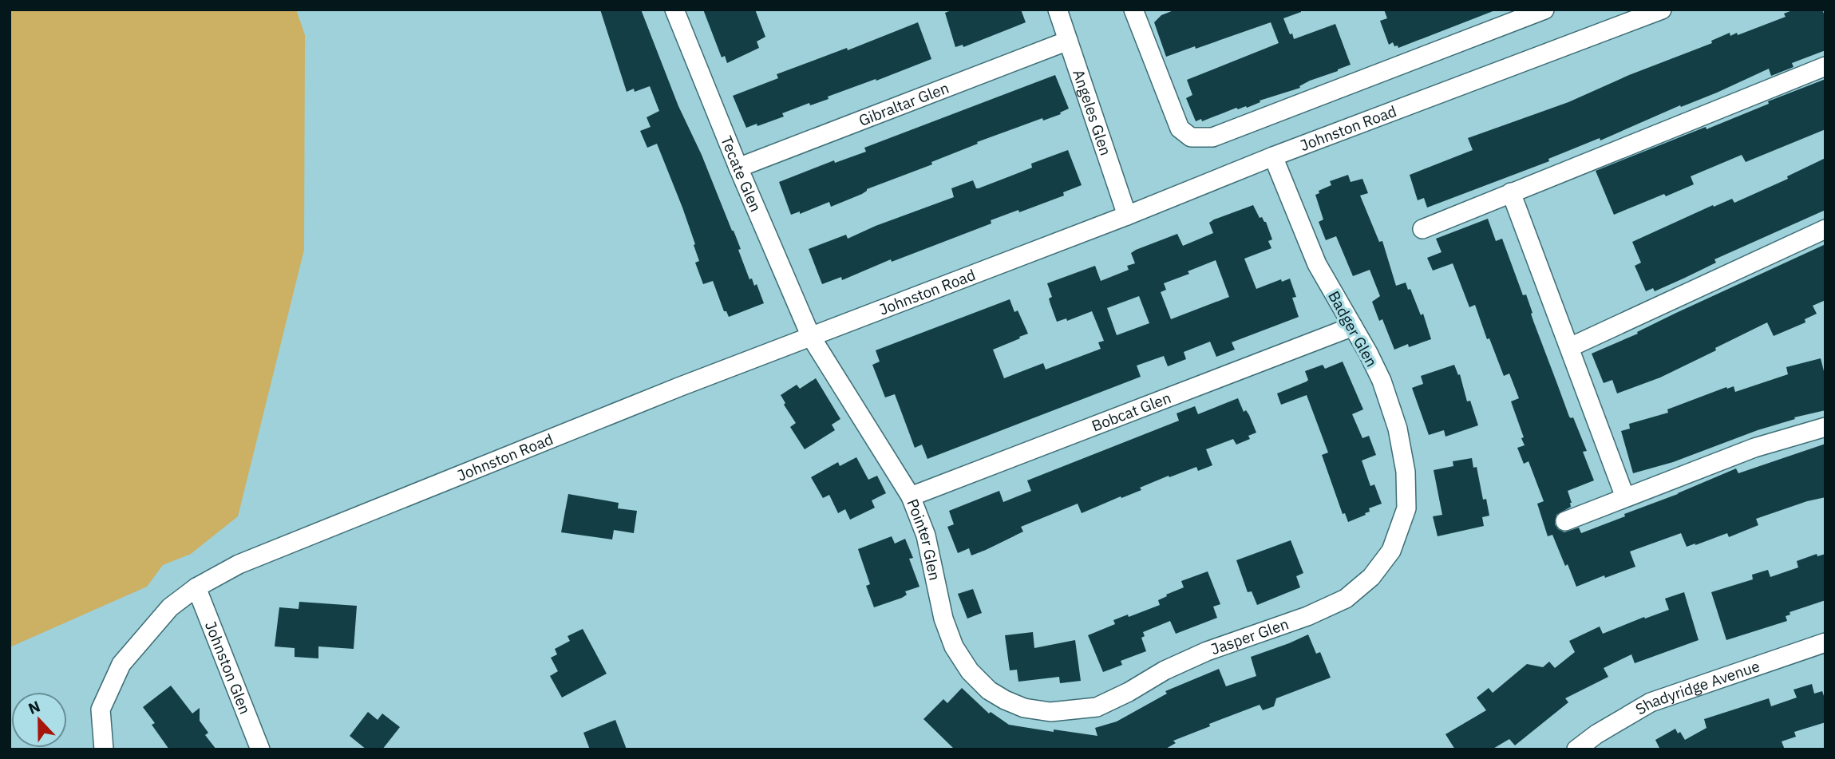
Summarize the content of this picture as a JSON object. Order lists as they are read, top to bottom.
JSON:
{
  "streets": {
    "street": [
      "Gibraltar Glen",
      "Angeles Glen",
      "Johnston Road",
      "Tecate Glen",
      "Badger Glen",
      "Bobcat Glen",
      "Pointer Glen",
      "Jasper Glen",
      "Johnston Glen",
      "Shadyridge Avenue"
    ]
  },
  "crossings": [
    ["Gibraltar Glen", "Angeles Glen"],
    ["Gibraltar Glen", "Tecate Glen"],
    ["Angeles Glen", "Johnston Road"],
    ["Johnston Road", "Tecate Glen"],
    ["Johnston Road", "Badger Glen"],
    ["Johnston Road", "Pointer Glen"],
    ["Johnston Road", "Johnston Glen"],
    ["Tecate Glen", "Pointer Glen"],
    ["Badger Glen", "Bobcat Glen"],
    ["Badger Glen", "Jasper Glen"],
    ["Bobcat Glen", "Pointer Glen"],
    ["Pointer Glen", "Jasper Glen"]
  ],
  "north": "top"
}
